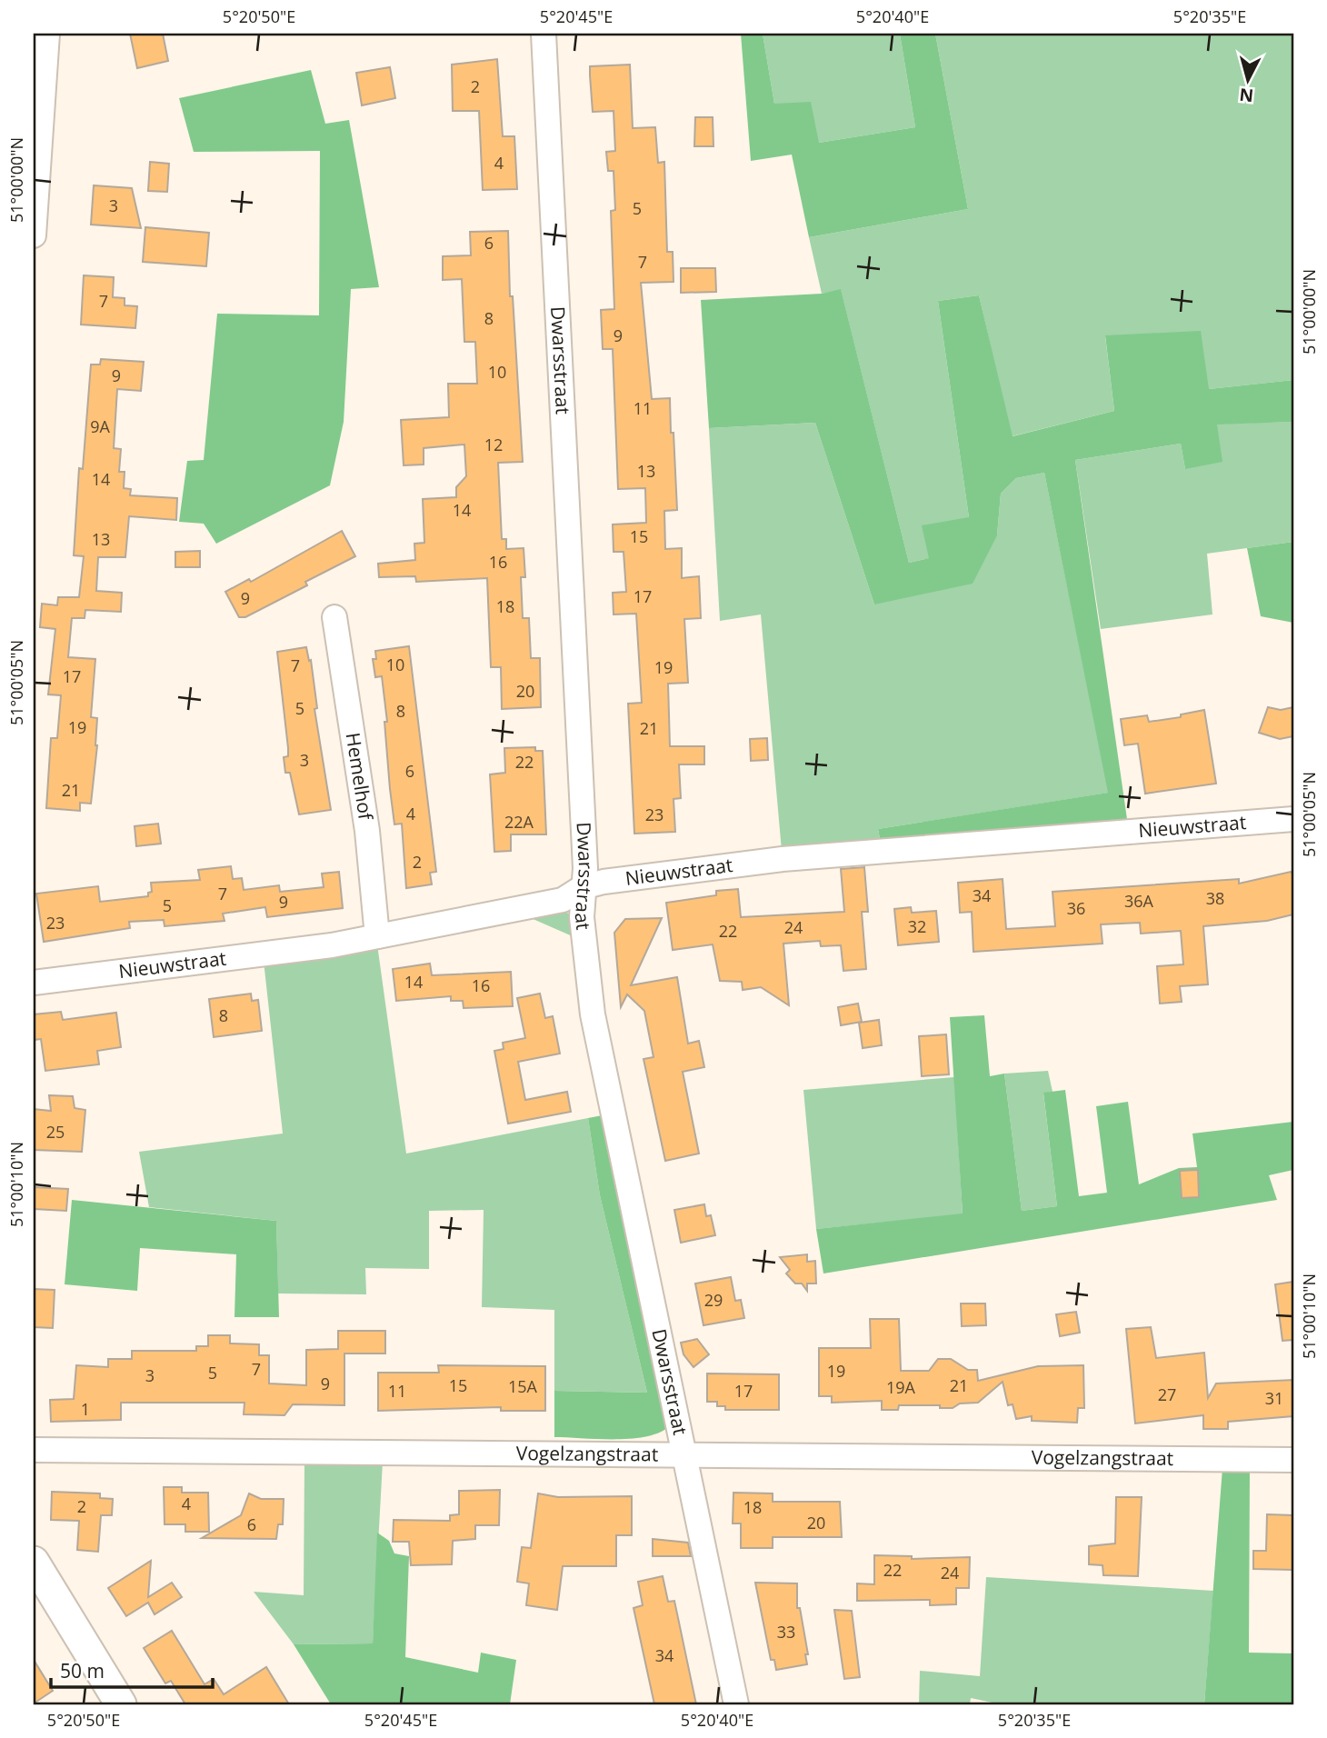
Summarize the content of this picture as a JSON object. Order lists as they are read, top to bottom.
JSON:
{
  "streets": {
    "street": [
      "Dwarsstraat",
      "Hemelhof",
      "Nieuwstraat",
      "Vogelzangstraat"
    ]
  },
  "crossings": [
    ["Dwarsstraat", "Nieuwstraat"],
    ["Dwarsstraat", "Vogelzangstraat"],
    ["Hemelhof", "Nieuwstraat"]
  ],
  "house_numbers": [
    "2",
    "4",
    "3",
    "5",
    "6",
    "7",
    "7",
    "8",
    "9",
    "10",
    "9",
    "11",
    "9A",
    "12",
    "13",
    "14",
    "14",
    "15",
    "13",
    "16",
    "17",
    "9",
    "18",
    "10",
    "7",
    "19",
    "17",
    "20",
    "5",
    "8",
    "19",
    "21",
    "3",
    "22",
    "6",
    "21",
    "4",
    "23",
    "22A",
    "2",
    "7",
    "34",
    "38",
    "36A",
    "9",
    "5",
    "36",
    "23",
    "32",
    "24",
    "22",
    "14",
    "16",
    "8",
    "25",
    "29",
    "7",
    "19",
    "5",
    "3",
    "9",
    "15",
    "21",
    "15A",
    "19A",
    "11",
    "17",
    "27",
    "31",
    "1",
    "4",
    "2",
    "18",
    "20",
    "6",
    "22",
    "24",
    "33",
    "34"
  ],
  "scale_bar": "50 m",
  "north": "bottom",
  "coordinates": [
    "5°20'50\"E",
    "5°20'45\"E",
    "5°20'40\"E",
    "5°20'35\"E",
    "51°00'00\"N",
    "51°00'05\"N",
    "51°00'10\"N"
  ]
}
